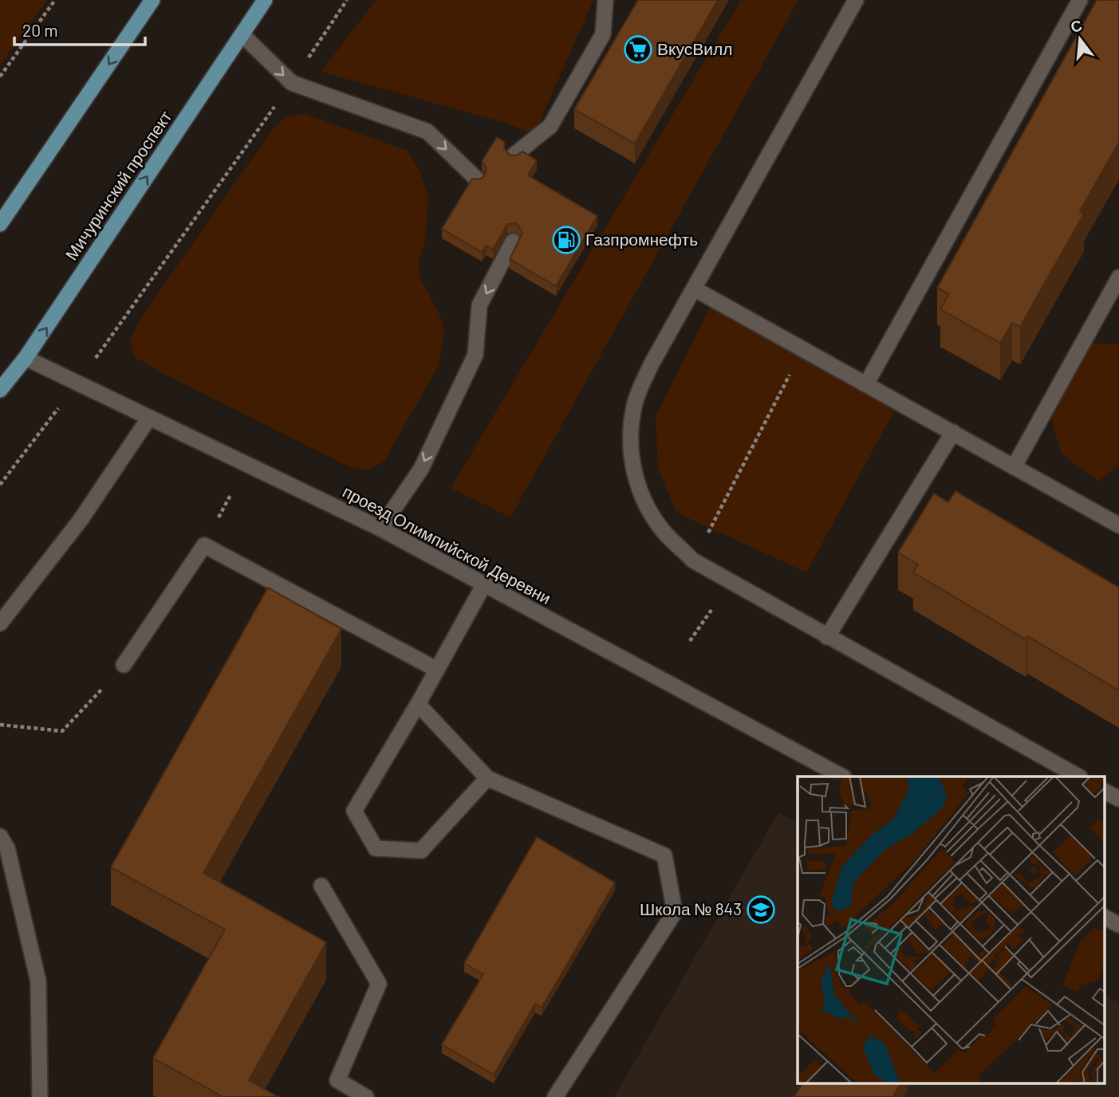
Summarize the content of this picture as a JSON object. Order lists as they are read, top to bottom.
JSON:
{
  "streets": {
    "main road": ["Мичуринский проспект"],
    "street": ["проезд Олимпийской Деревни"]
  },
  "crossings": [
    ["Мичуринский проспект", "проезд Олимпийской Деревни"]
  ],
  "places": {
    "supermarket": ["ВкусВилл"],
    "fuel station": ["Газпромнефть"],
    "school or university": ["Школа № 843"]
  },
  "scale_bar": "20 m",
  "north": "top"
}
